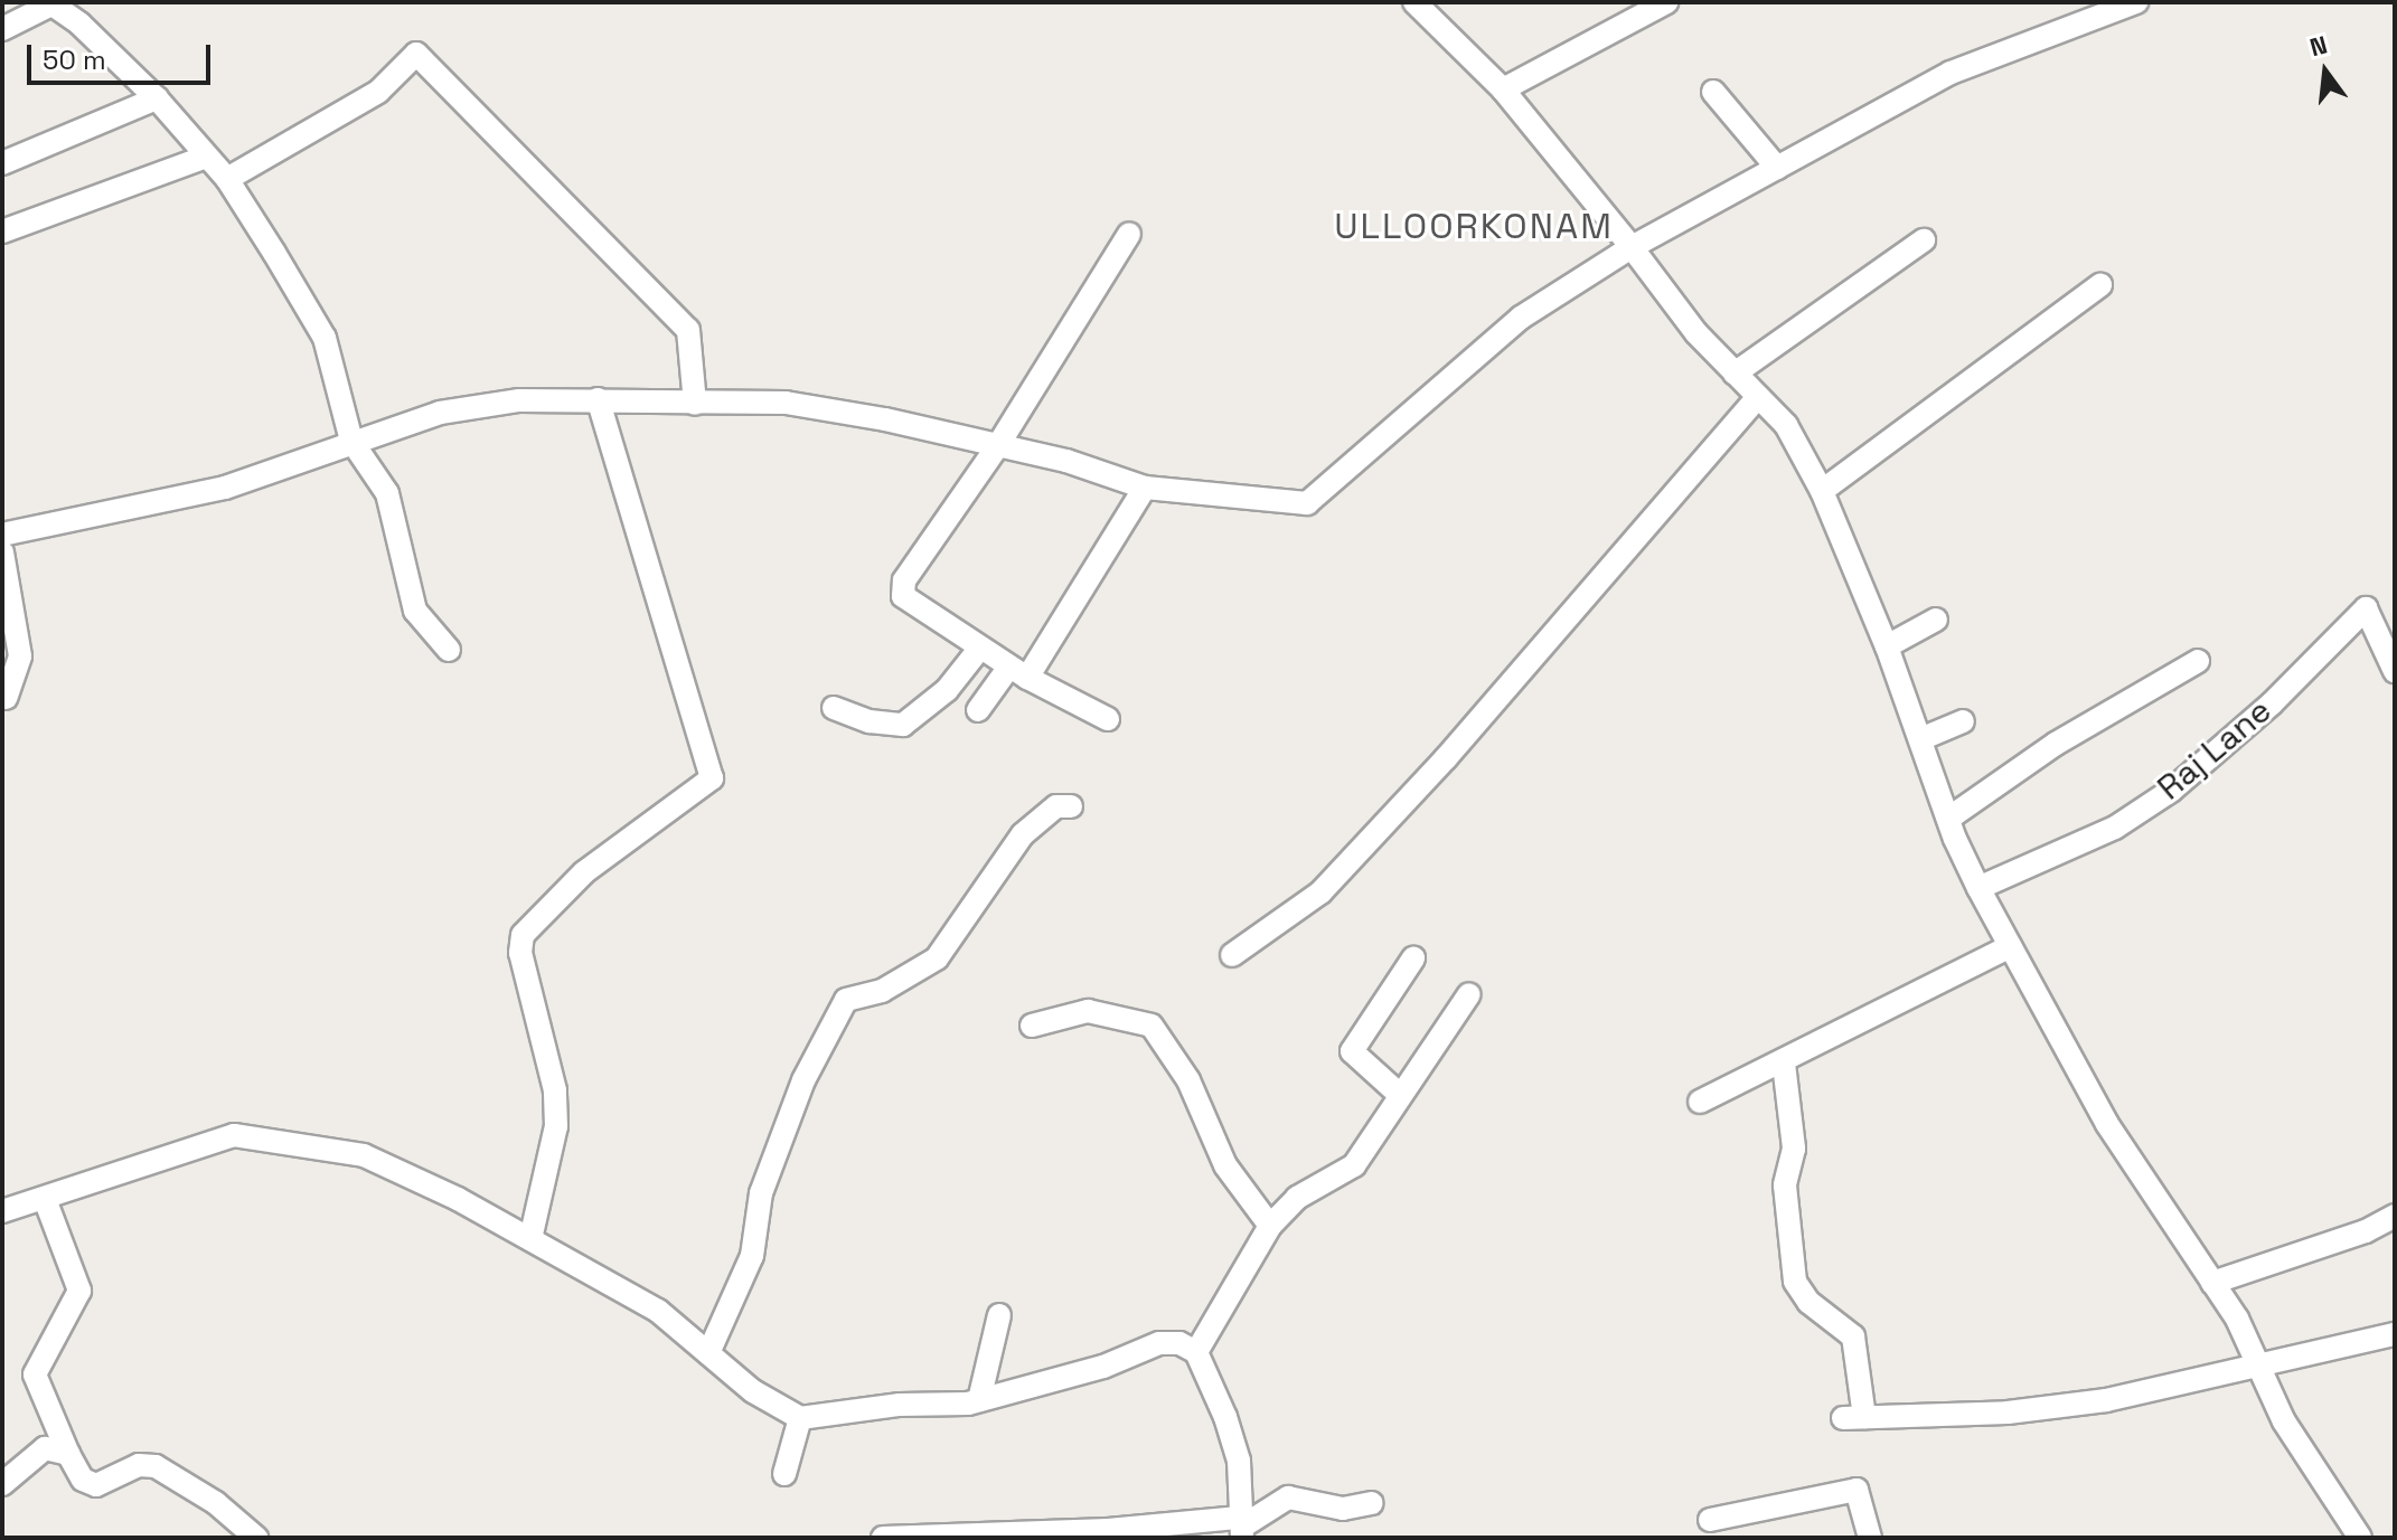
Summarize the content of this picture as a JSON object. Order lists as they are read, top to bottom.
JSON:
{
  "streets": {
    "street": ["Raj Lane"]
  },
  "districts": ["ULLOORKONAM"],
  "scale_bar": "50 m",
  "north": "top"
}
